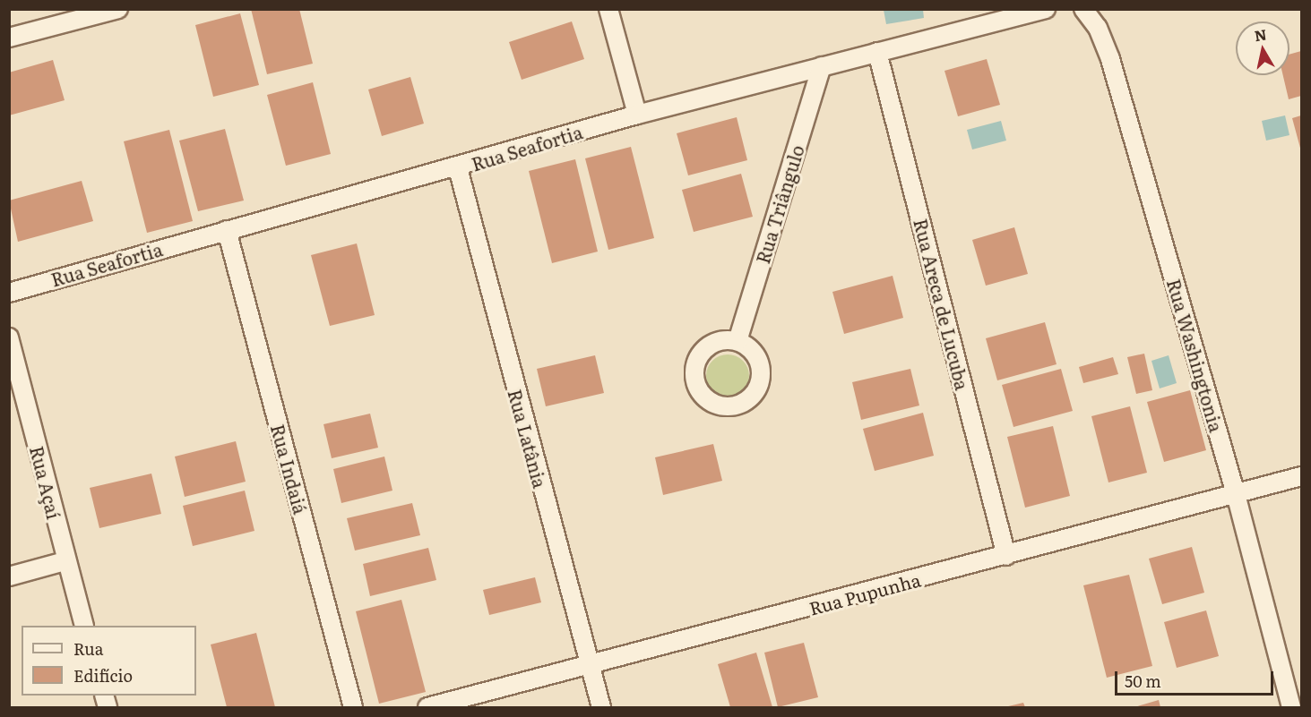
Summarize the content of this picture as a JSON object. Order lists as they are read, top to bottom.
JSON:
{
  "streets": {
    "street": [
      "Rua Seafortia",
      "Rua Triângulo",
      "Rua Areca de Lucuba",
      "Rua Washingtonia",
      "Rua Latânia",
      "Rua Indaiá",
      "Rua Açaí",
      "Rua Pupunha"
    ]
  },
  "crossings": [
    ["Rua Seafortia", "Rua Triângulo"],
    ["Rua Seafortia", "Rua Areca de Lucuba"],
    ["Rua Seafortia", "Rua Latânia"],
    ["Rua Seafortia", "Rua Indaiá"],
    ["Rua Areca de Lucuba", "Rua Pupunha"],
    ["Rua Washingtonia", "Rua Pupunha"],
    ["Rua Latânia", "Rua Pupunha"]
  ],
  "legend": ["Rua", "Edifício"],
  "scale_bar": "50 m",
  "north": "top"
}
